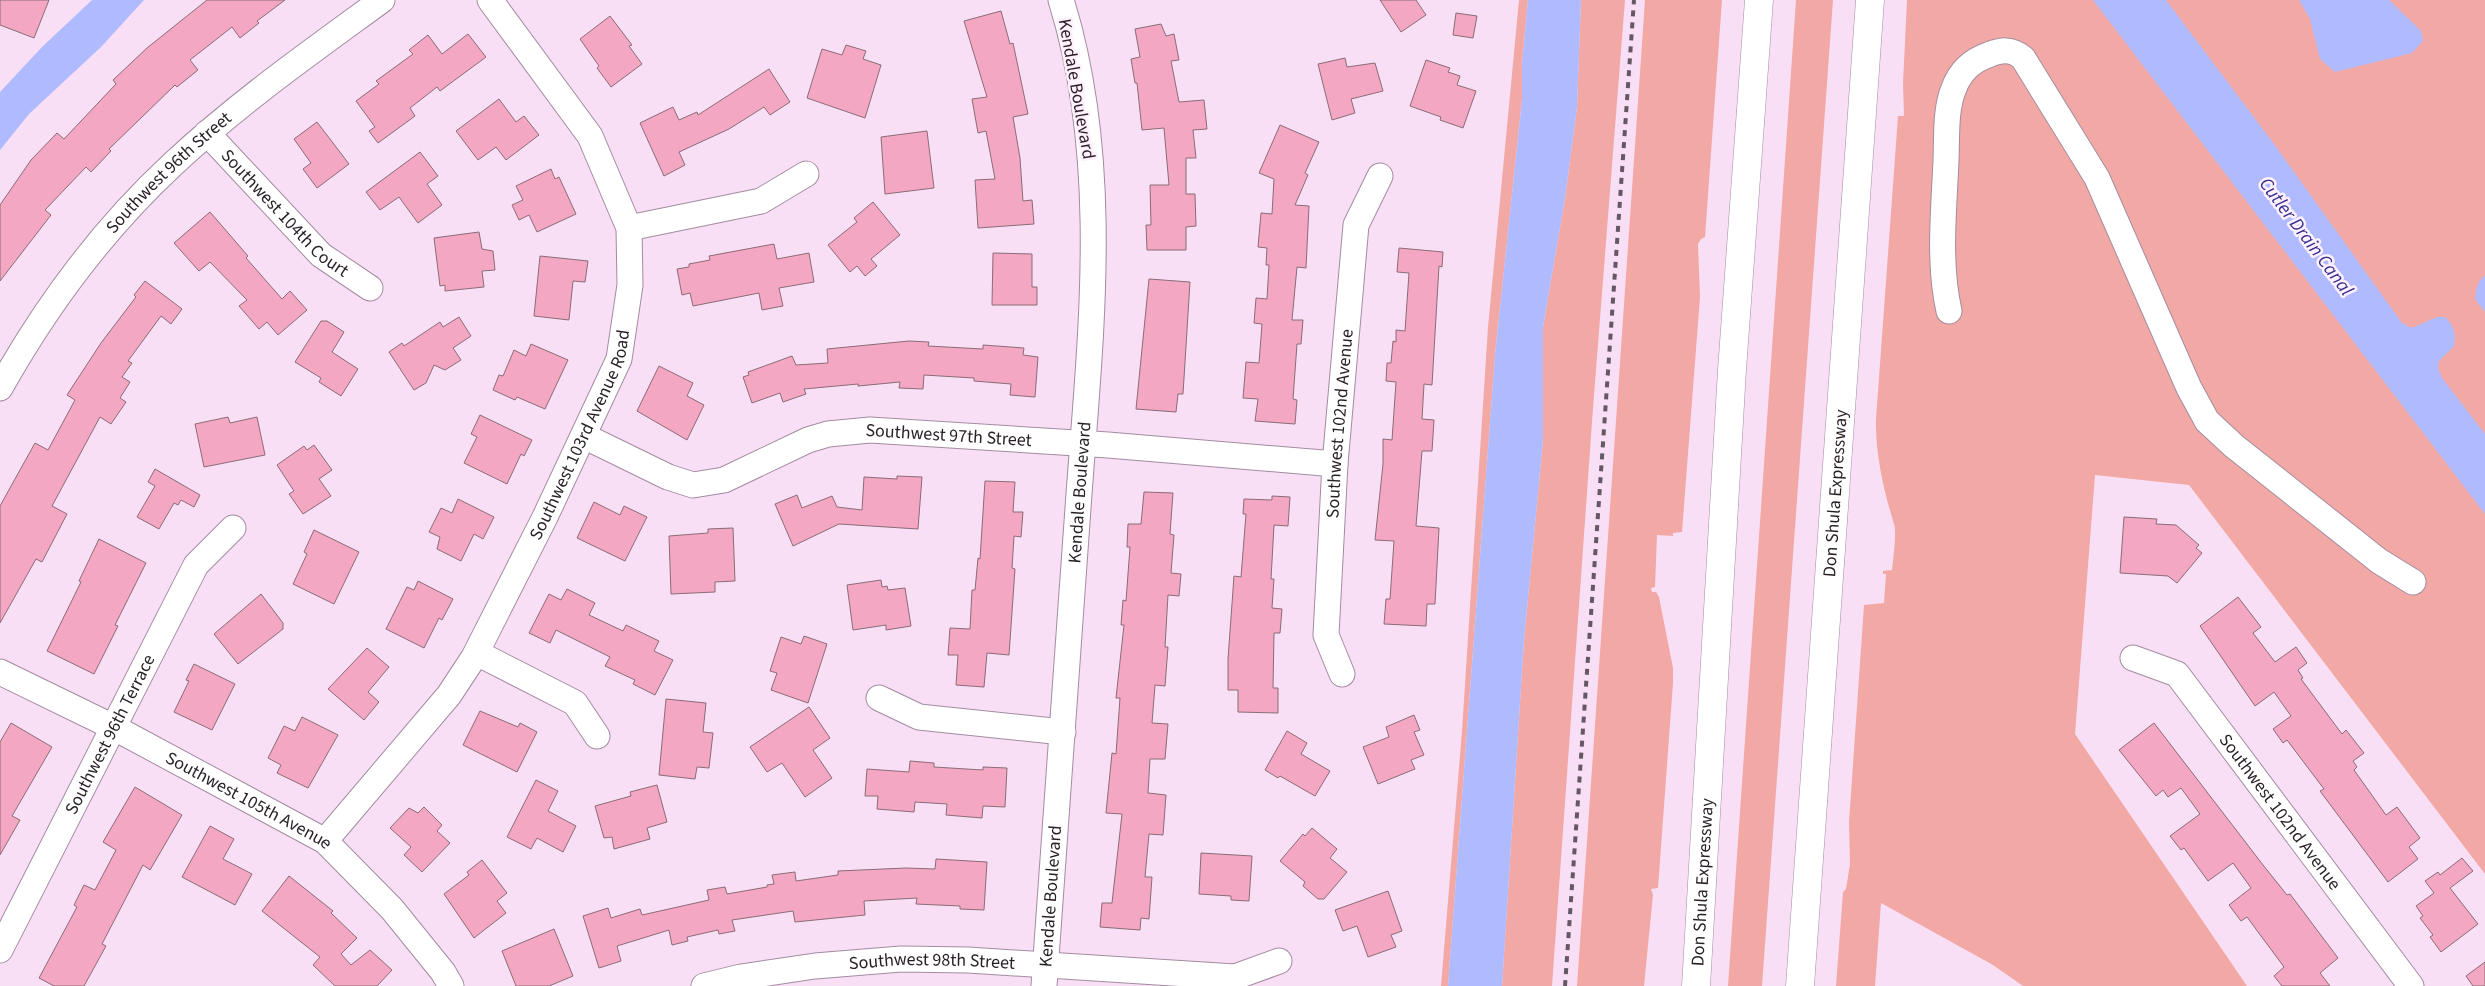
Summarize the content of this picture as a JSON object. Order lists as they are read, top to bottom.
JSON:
{
  "streets": {
    "highway": ["Don Shula Expressway"],
    "street": [
      "Kendale Boulevard",
      "Southwest 96th Street",
      "Southwest 104th Court",
      "Southwest 102nd Avenue",
      "Southwest 103rd Avenue Road",
      "Southwest 97th Street",
      "Southwest 96th Terrace",
      "Southwest 105th Avenue",
      "Southwest 98th Street"
    ]
  },
  "crossings": [
    ["Kendale Boulevard", "Southwest 97th Street"],
    ["Kendale Boulevard", "Southwest 98th Street"],
    ["Southwest 96th Street", "Southwest 104th Court"],
    ["Southwest 102nd Avenue", "Southwest 97th Street"],
    ["Southwest 103rd Avenue Road", "Southwest 97th Street"],
    ["Southwest 103rd Avenue Road", "Southwest 105th Avenue"],
    ["Southwest 96th Terrace", "Southwest 105th Avenue"]
  ],
  "water": ["Cutler Drain Canal"]
}
